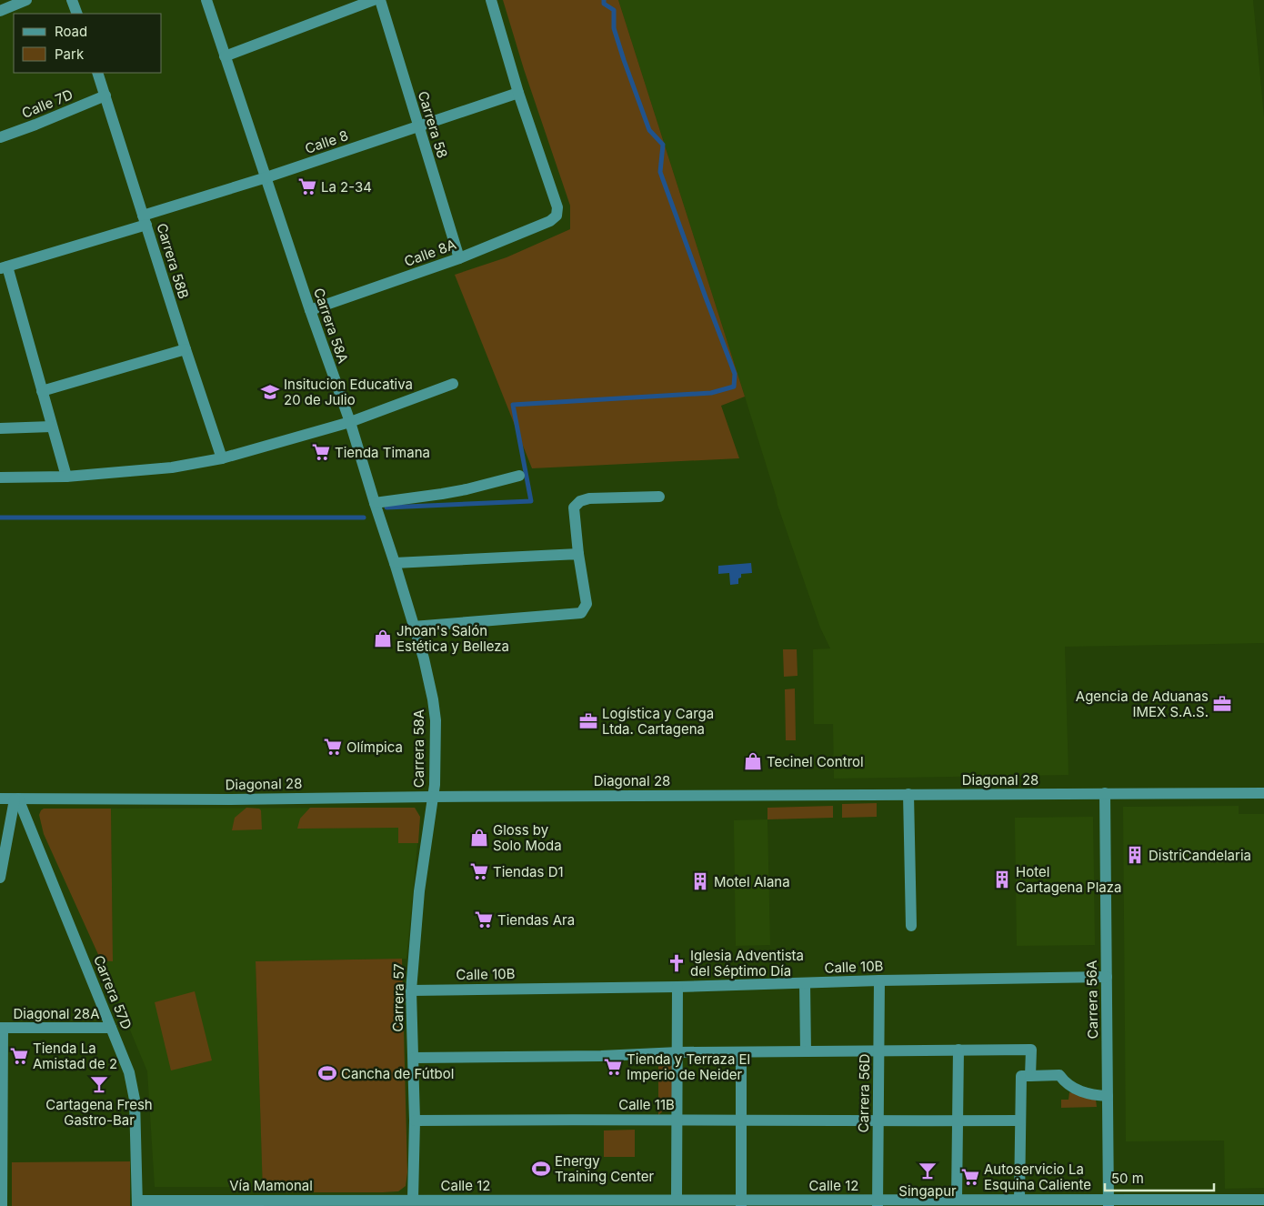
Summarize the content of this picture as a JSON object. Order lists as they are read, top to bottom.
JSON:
{
  "streets": {
    "street": [
      "Calle 7D",
      "Carrera 58",
      "Calle 8",
      "Calle 8A",
      "Carrera 58B",
      "Carrera 58A",
      "Diagonal 28",
      "Calle 10B",
      "Carrera 57D",
      "Carrera 57",
      "Carrera 56A",
      "Diagonal 28A",
      "Carrera 56D",
      "Calle 11B",
      "Vía Mamonal",
      "Calle 12"
    ]
  },
  "crossings": [
    ["Calle 7D", "Carrera 58B"],
    ["Carrera 58", "Calle 8"],
    ["Carrera 58", "Calle 8A"],
    ["Calle 8", "Calle 8A"],
    ["Calle 8", "Carrera 58B"],
    ["Calle 8", "Carrera 58A"],
    ["Calle 8A", "Carrera 58A"],
    ["Carrera 58A", "Diagonal 28"],
    ["Carrera 58A", "Carrera 57"],
    ["Diagonal 28", "Carrera 57D"],
    ["Diagonal 28", "Carrera 57"],
    ["Diagonal 28", "Carrera 56A"],
    ["Calle 10B", "Carrera 57"],
    ["Calle 10B", "Carrera 56A"],
    ["Calle 10B", "Carrera 56D"],
    ["Carrera 57D", "Diagonal 28A"],
    ["Carrera 57D", "Vía Mamonal"],
    ["Carrera 57", "Calle 11B"],
    ["Carrera 57", "Vía Mamonal"],
    ["Carrera 57", "Calle 12"],
    ["Carrera 56A", "Calle 12"],
    ["Carrera 56D", "Calle 11B"],
    ["Carrera 56D", "Calle 12"],
    ["Vía Mamonal", "Calle 12"]
  ],
  "places": {
    "supermarket": [
      "La 2-34",
      "Tienda Timana",
      "Olímpica",
      "Tiendas D1",
      "Tiendas Ara",
      "Tienda La Amistad de 2",
      "Tienda y Terraza El Imperio de Neider",
      "Autoservicio La Esquina Caliente"
    ],
    "school or university": ["Insitucion Educativa 20 de Julio"],
    "shop": ["Jhoan's Salón Estética y Belleza", "Tecinel Control", "Gloss by Solo Moda"],
    "office": ["Agencia de Aduanas IMEX S.A.S.", "Logística y Carga Ltda. Cartagena"],
    "building": ["DistriCandelaria", "Hotel Cartagena Plaza", "Motel Alana"],
    "church": ["Iglesia Adventista del Séptimo Día"],
    "sports": ["Cancha de Fútbol", "Energy Training Center"],
    "bar": ["Cartagena Fresh Gastro-Bar", "Singapur"]
  },
  "legend": ["Road", "Park"],
  "scale_bar": "50 m"
}
